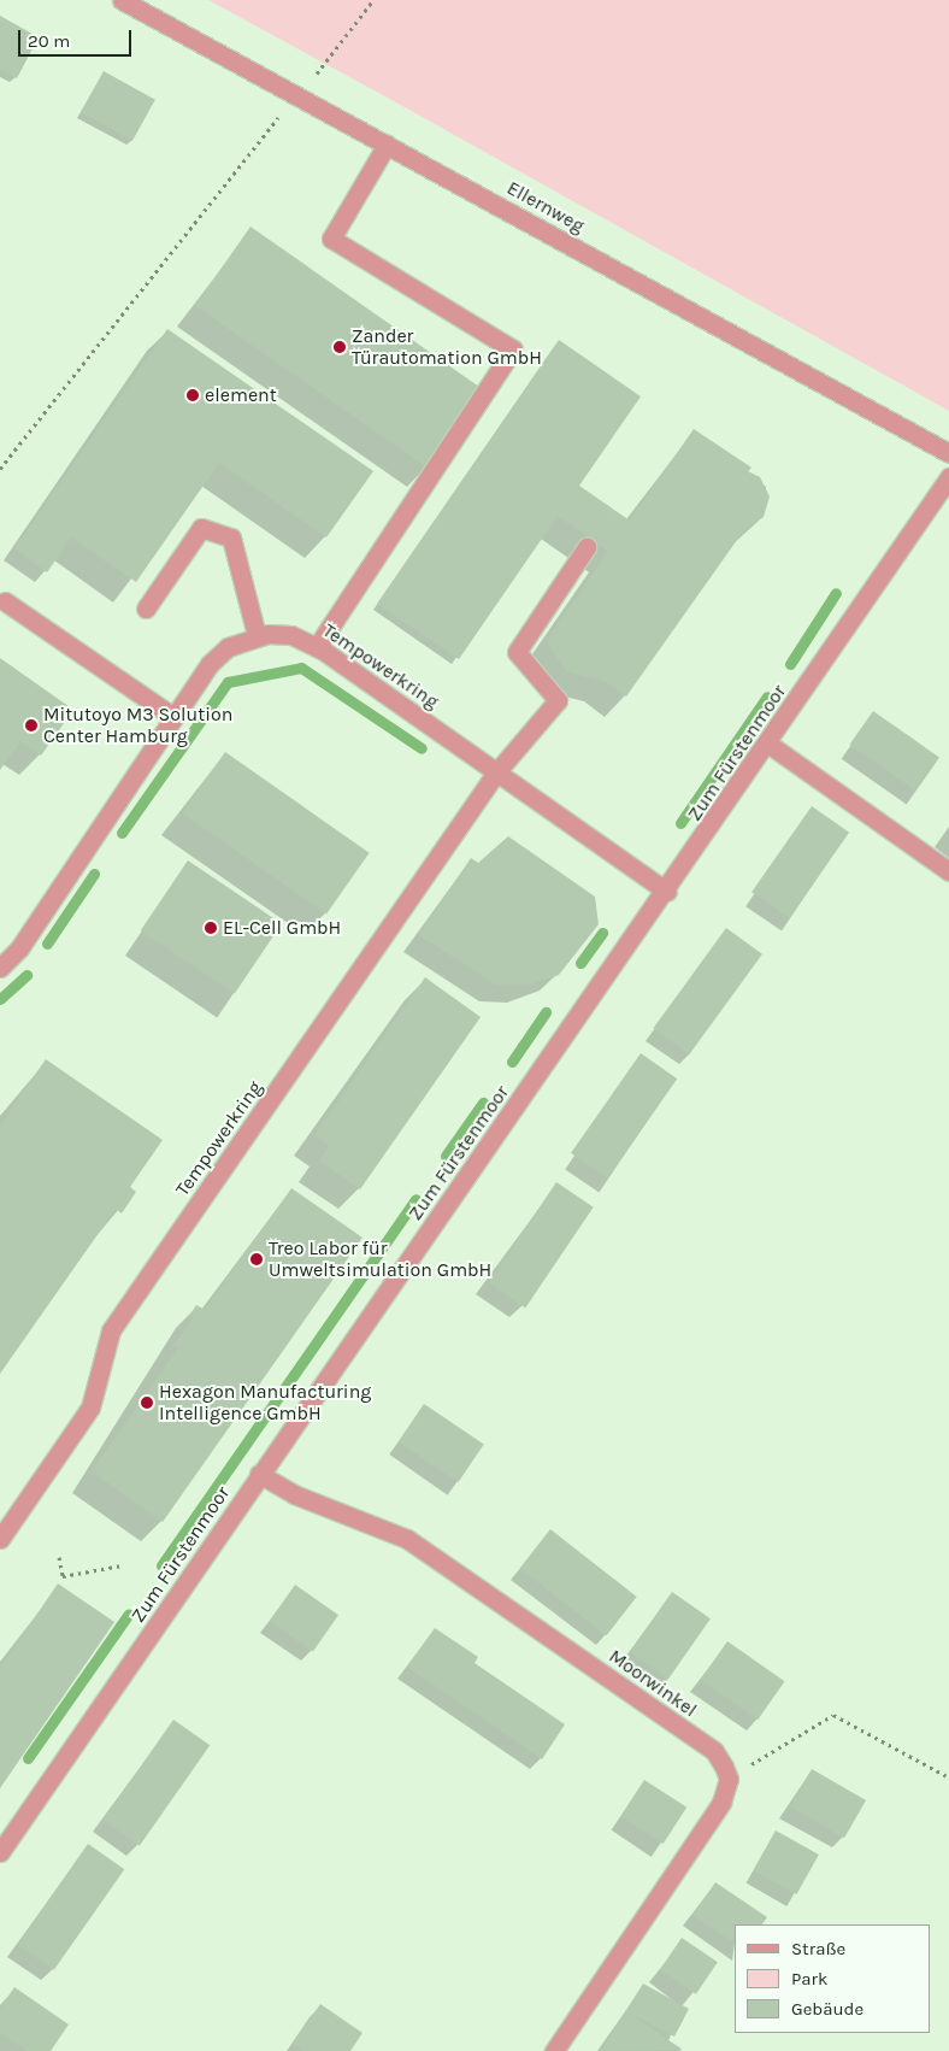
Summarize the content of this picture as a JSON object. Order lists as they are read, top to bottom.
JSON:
{
  "streets": {
    "street": [
      "Ellernweg",
      "Tempowerkring",
      "Zum Fürstenmoor",
      "Moorwinkel"
    ]
  },
  "crossings": [
    ["Tempowerkring", "Zum Fürstenmoor"],
    ["Zum Fürstenmoor", "Moorwinkel"]
  ],
  "places": [
    "Zander Türautomation GmbH",
    "element",
    "Mitutoyo M3 Solution Center Hamburg",
    "EL-Cell GmbH",
    "Treo Labor für Umweltsimulation GmbH",
    "Hexagon Manufacturing Intelligence GmbH"
  ],
  "legend": ["Straße", "Park", "Gebäude"],
  "scale_bar": "20 m"
}
